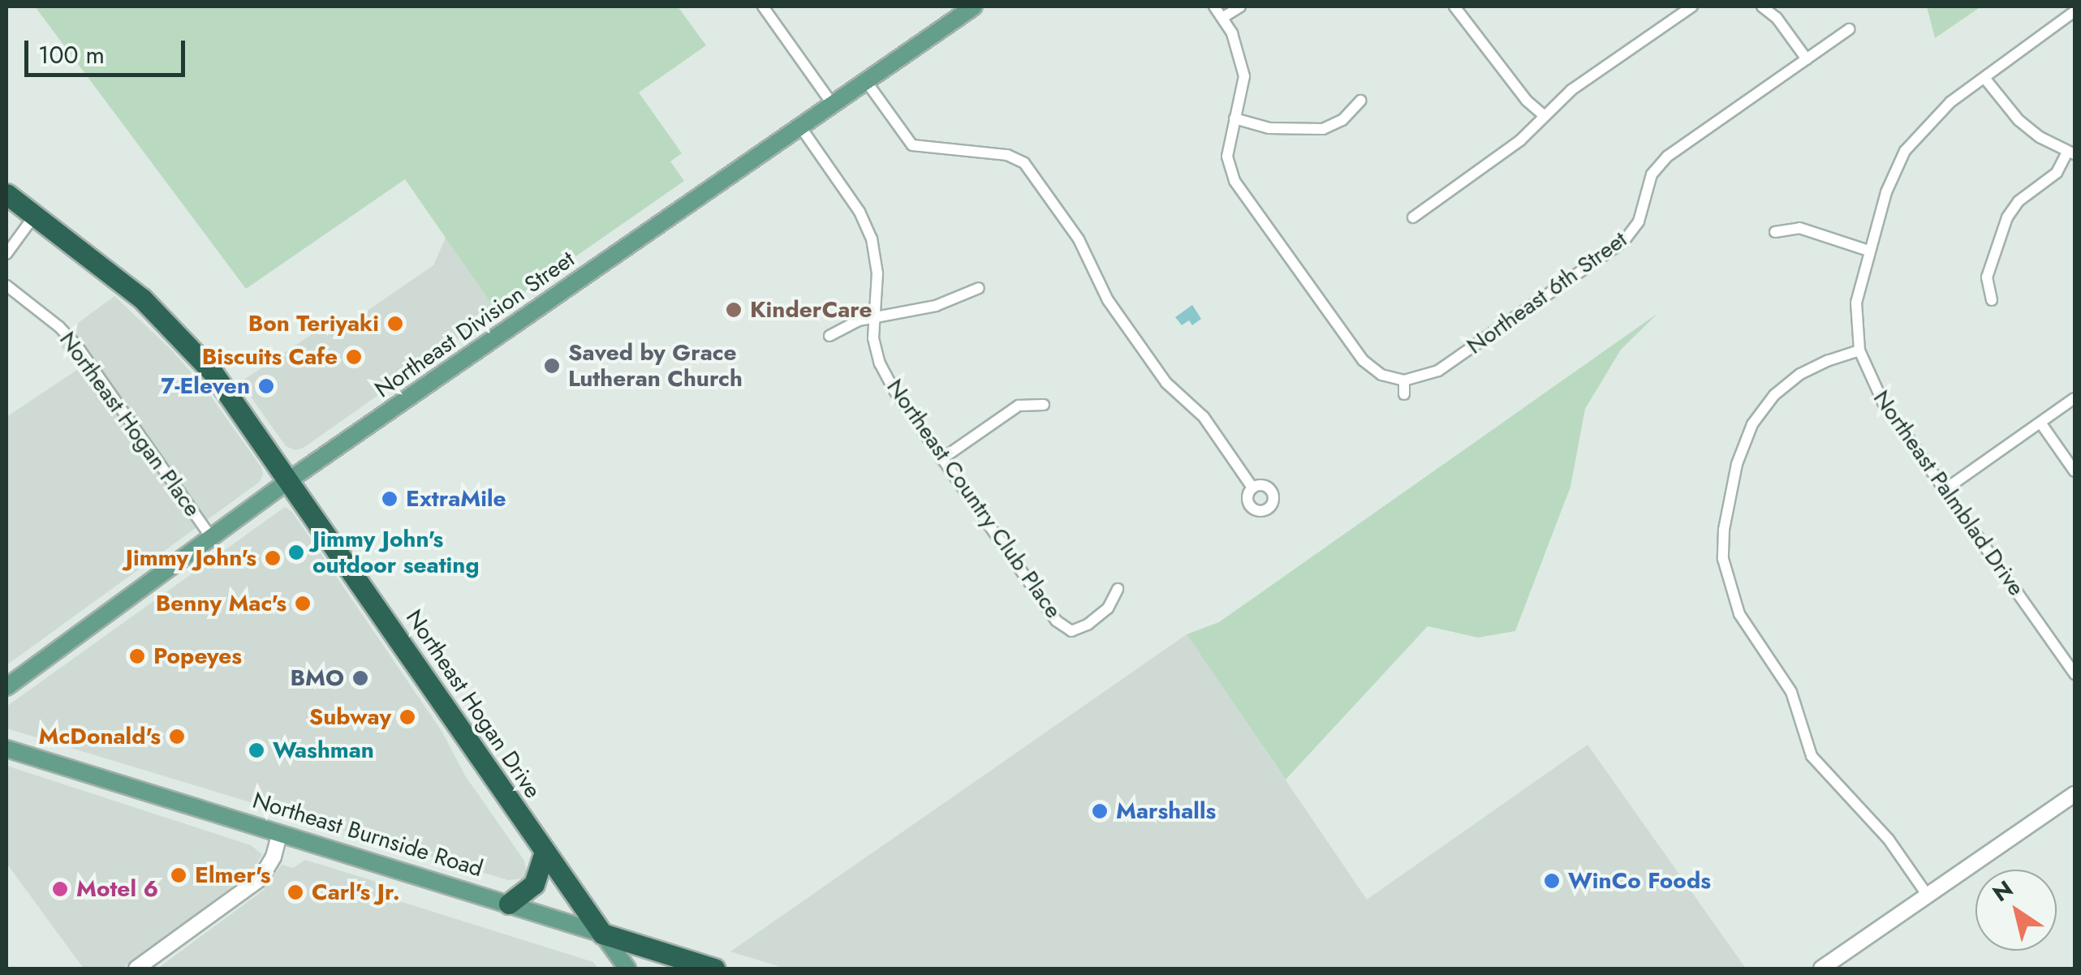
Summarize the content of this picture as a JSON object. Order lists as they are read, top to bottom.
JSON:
{
  "streets": {
    "highway": ["Northeast Hogan Drive", "Northeast Burnside Road"],
    "main road": ["Northeast Division Street"],
    "street": [
      "Northeast 6th Street",
      "Northeast Hogan Place",
      "Northeast Palmblad Drive",
      "Northeast Country Club Place"
    ]
  },
  "crossings": [
    ["Northeast Division Street", "Northeast Hogan Place"],
    ["Northeast Division Street", "Northeast Country Club Place"],
    ["Northeast Division Street", "Northeast Hogan Drive"],
    ["Northeast Hogan Drive", "Northeast Burnside Road"]
  ],
  "places": [
    "KinderCare",
    "Bon Teriyaki",
    "Biscuits Cafe",
    "Saved by Grace Lutheran Church",
    "7-Eleven",
    "ExtraMile",
    "Jimmy John's outdoor seating",
    "Jimmy John's",
    "Benny Mac's",
    "Popeyes",
    "BMO",
    "Subway",
    "McDonald's",
    "Washman",
    "Marshalls",
    "Elmer's",
    "WinCo Foods",
    "Motel 6",
    "Carl's Jr."
  ],
  "scale_bar": "100 m",
  "north": "top left"
}
